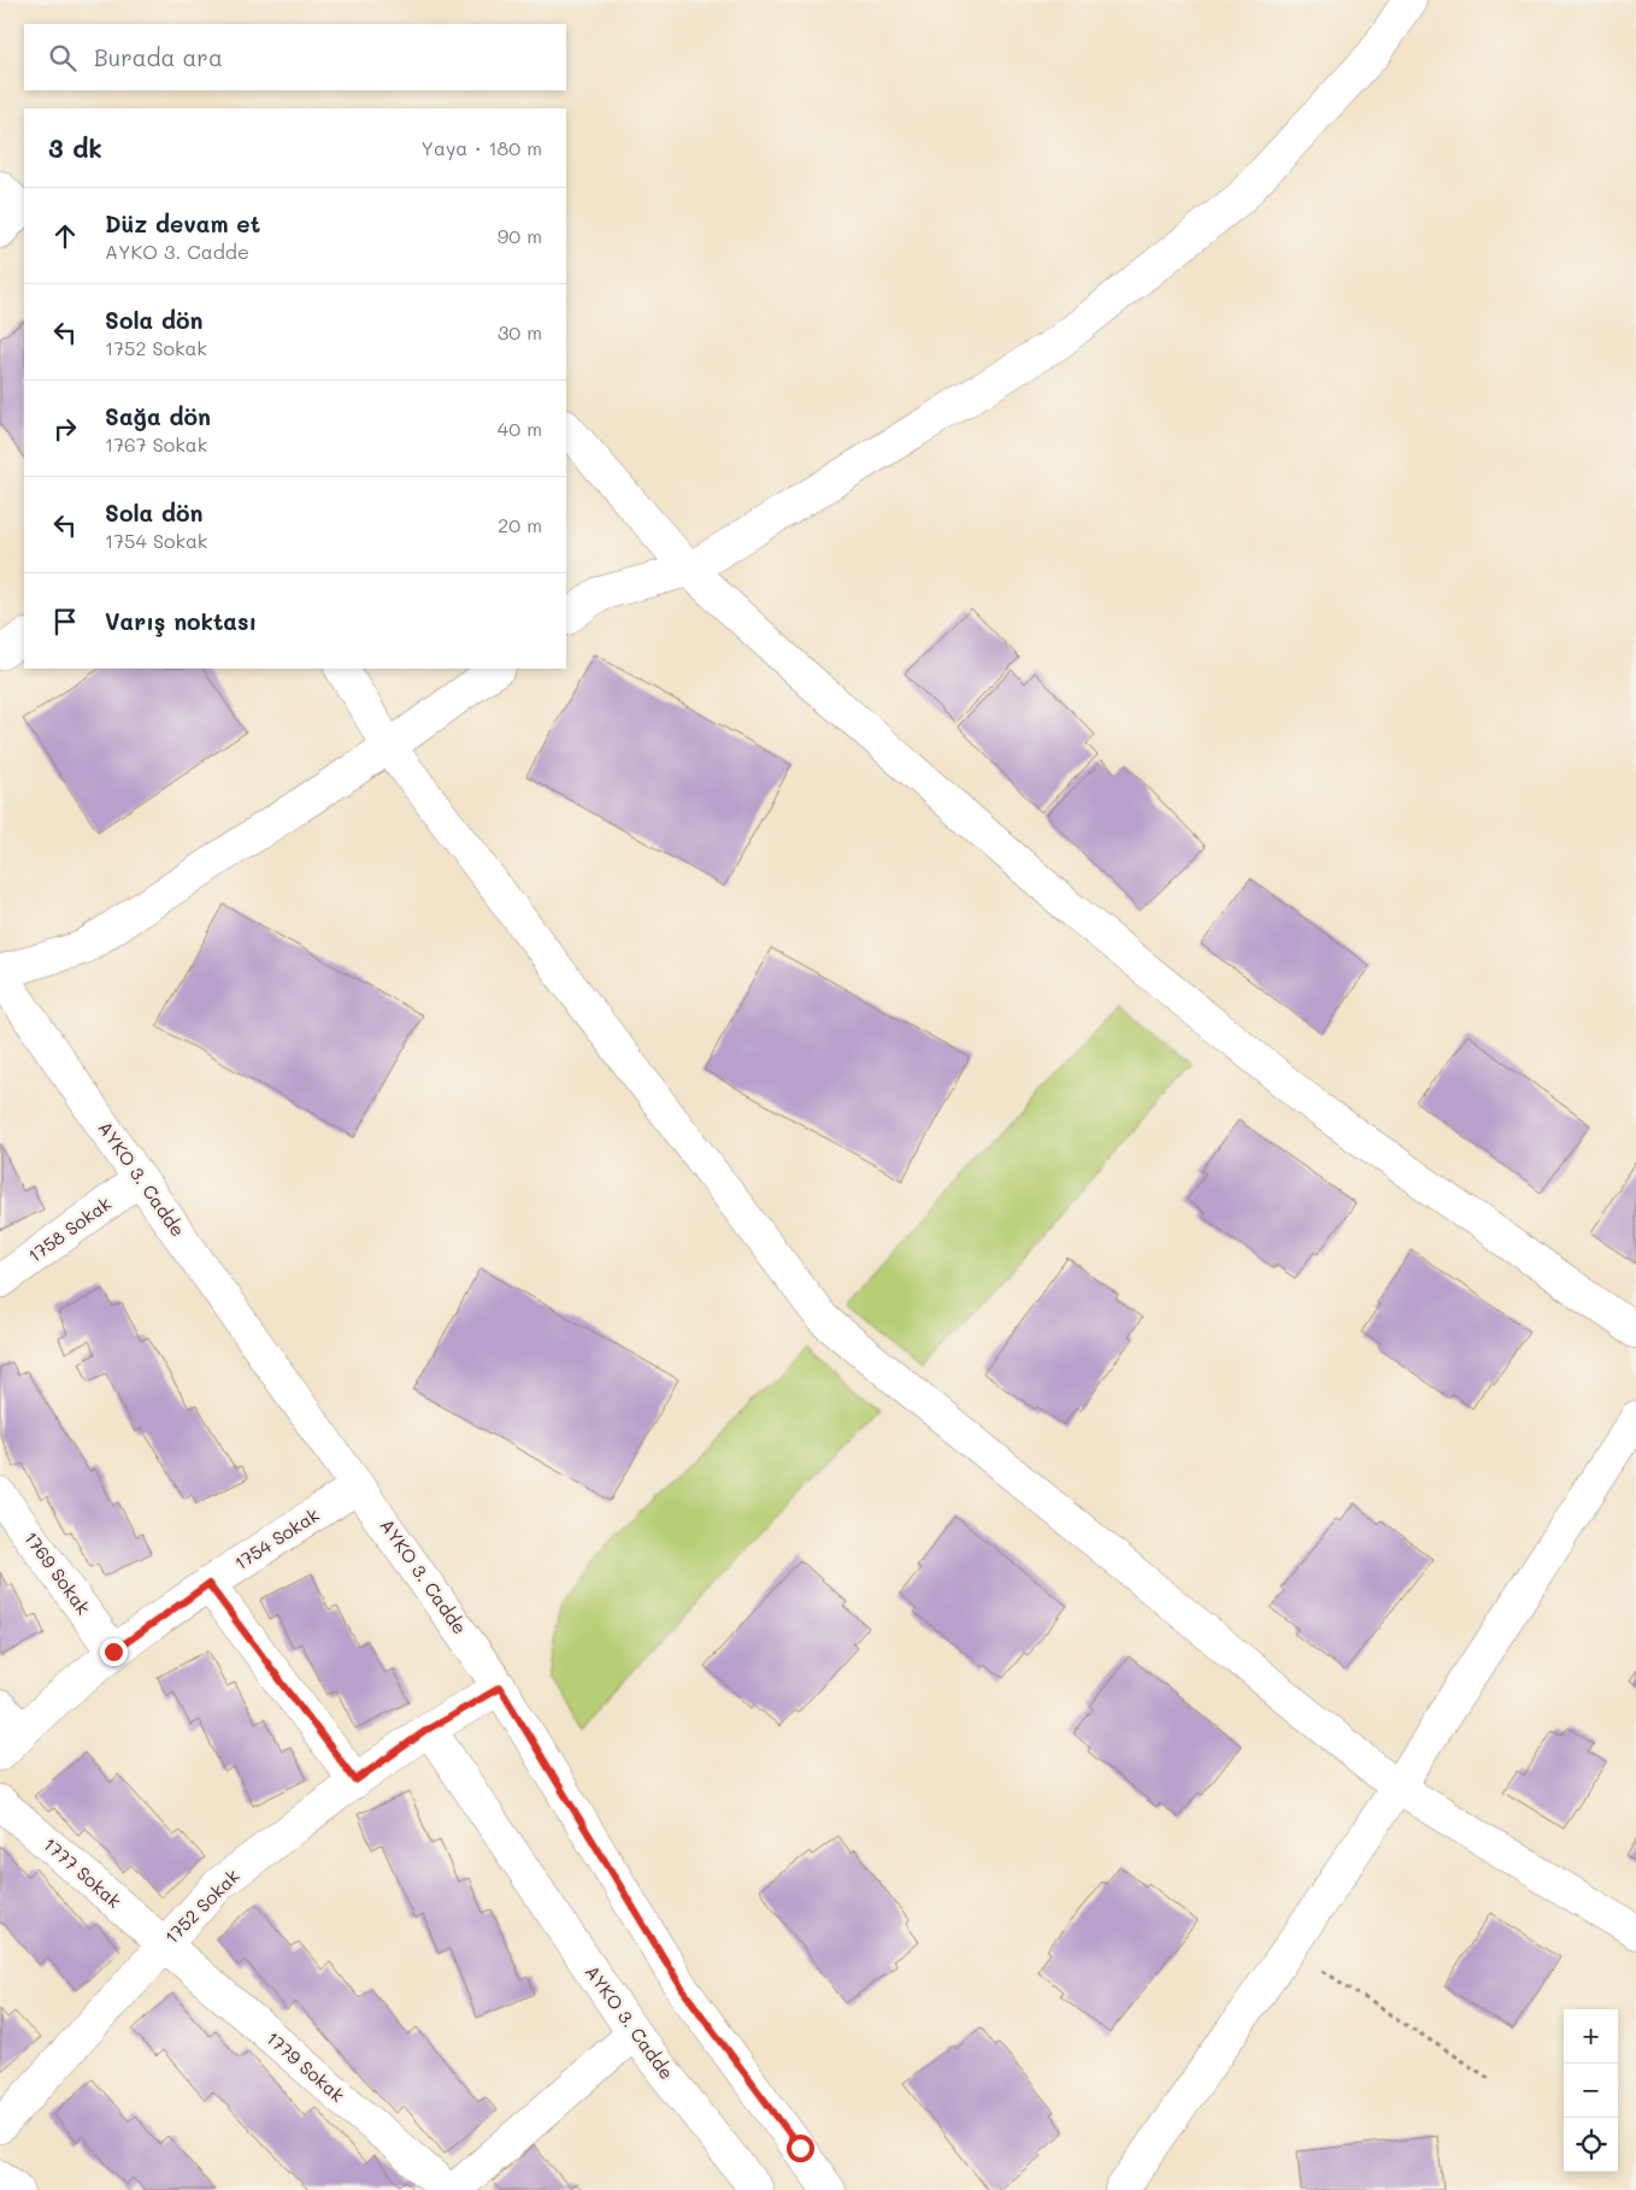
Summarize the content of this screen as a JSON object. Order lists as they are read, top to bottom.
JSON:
{
  "streets": {
    "street": [
      "AYKO 3. Cadde",
      "1758 Sokak",
      "1754 Sokak",
      "1769 Sokak",
      "1777 Sokak",
      "1752 Sokak",
      "1779 Sokak"
    ]
  },
  "crossings": [
    ["AYKO 3. Cadde", "1758 Sokak"],
    ["AYKO 3. Cadde", "1754 Sokak"],
    ["AYKO 3. Cadde", "1752 Sokak"],
    ["1754 Sokak", "1769 Sokak"],
    ["1777 Sokak", "1752 Sokak"],
    ["1777 Sokak", "1779 Sokak"],
    ["1752 Sokak", "1779 Sokak"]
  ],
  "page": {
    "search": "Burada ara",
    "heading": ["3 dk", "Yaya · 180 m"],
    "list": [
      ["Düz devam et", "AYKO 3. Cadde", "90 m"],
      ["Sola dön", "1752 Sokak", "30 m"],
      ["Sağa dön", "1767 Sokak", "40 m"],
      ["Sola dön", "1754 Sokak", "20 m"],
      "Varış noktası"
    ],
    "map_buttons": ["+", "−"]
  }
}
